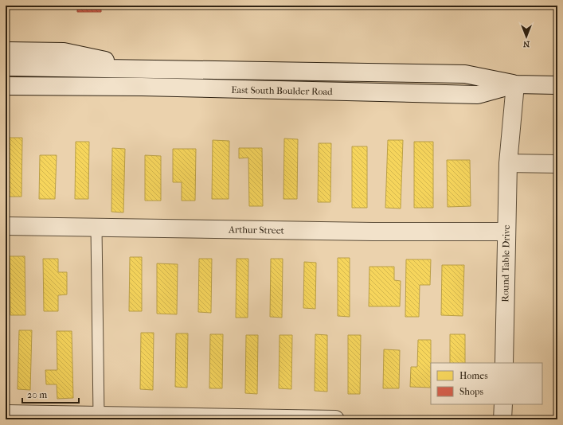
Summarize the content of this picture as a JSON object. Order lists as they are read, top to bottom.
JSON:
{
  "streets": {
    "main road": ["East South Boulder Road", "Arthur Street", "Round Table Drive"]
  },
  "crossings": [
    ["East South Boulder Road", "Round Table Drive"],
    ["Arthur Street", "Round Table Drive"]
  ],
  "legend": ["Homes", "Shops"],
  "scale_bar": "20 m",
  "north": "bottom"
}
